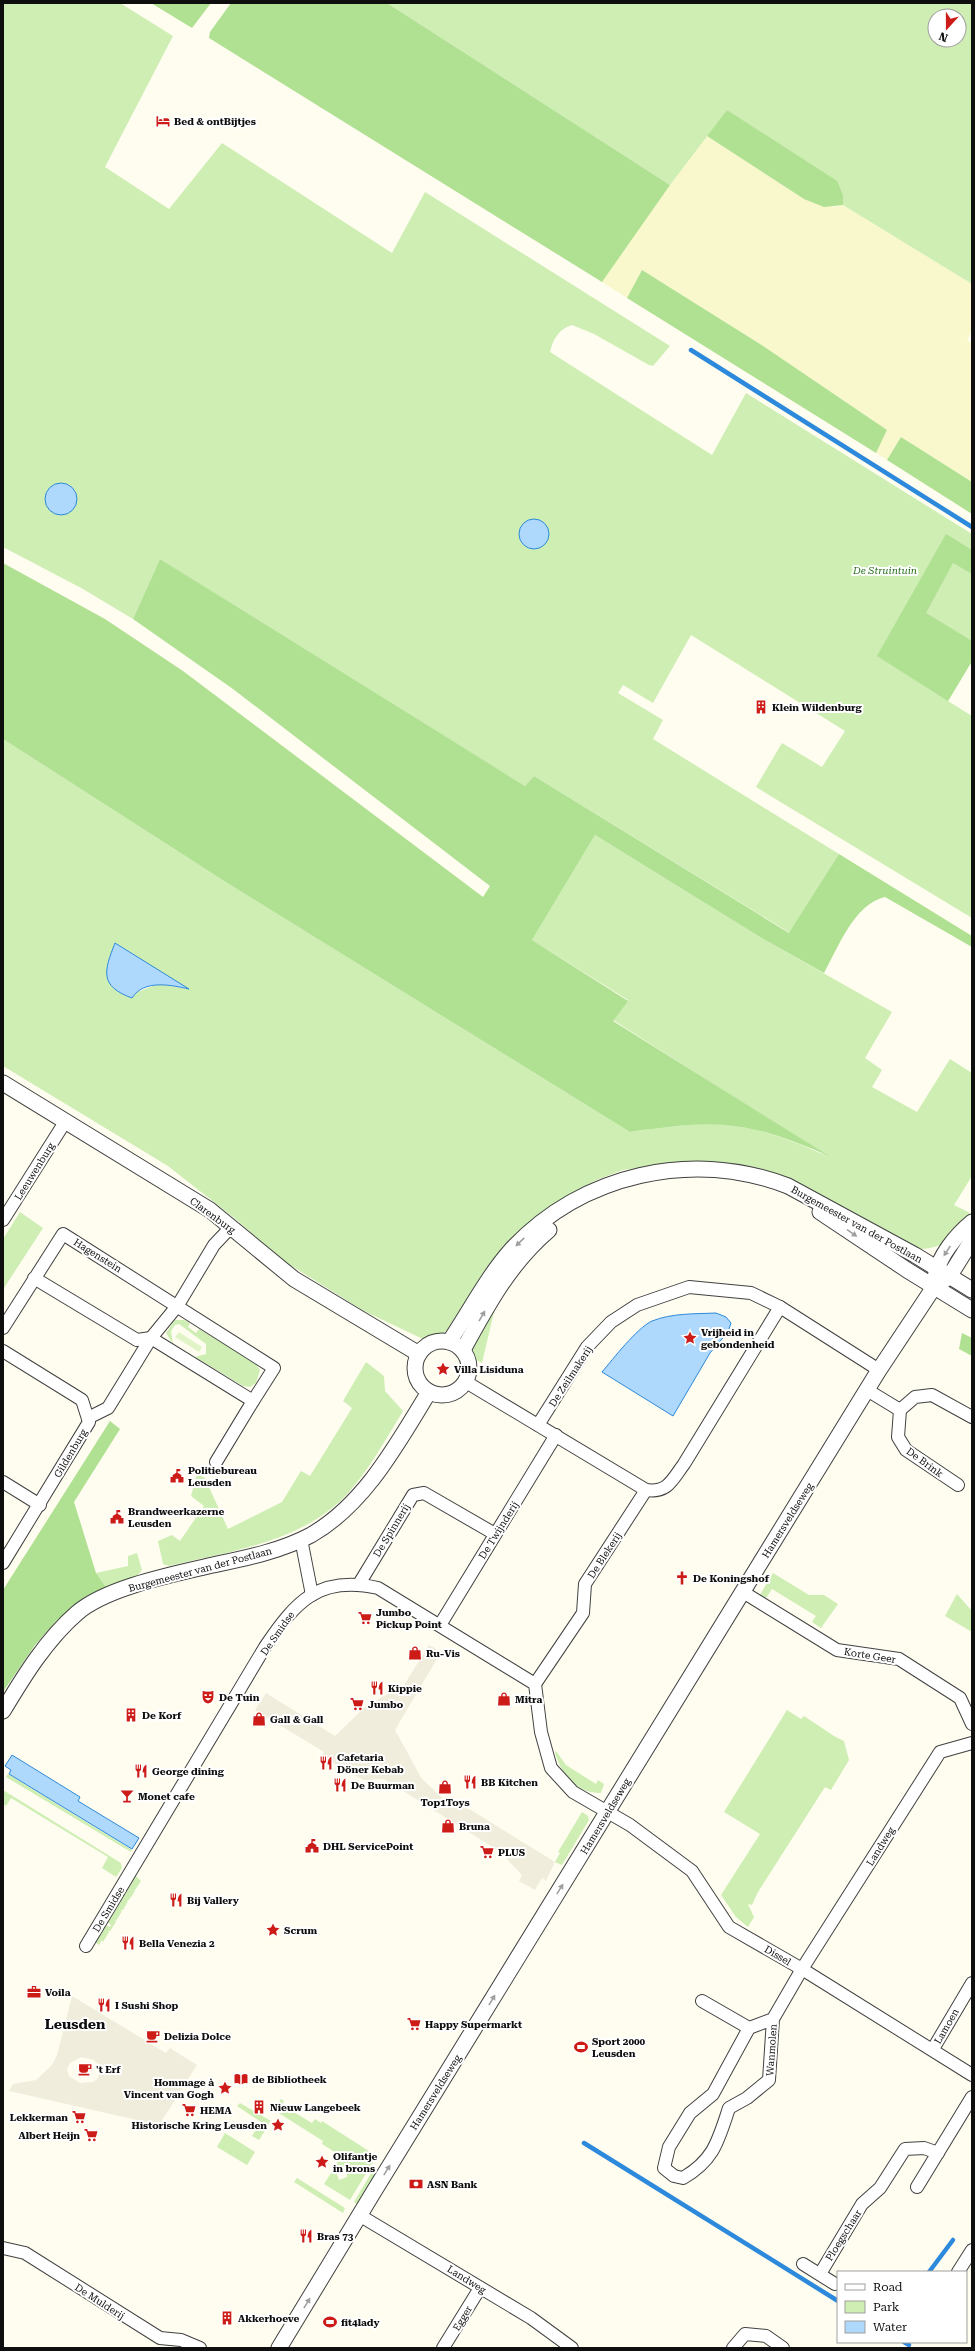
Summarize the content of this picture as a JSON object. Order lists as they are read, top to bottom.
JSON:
{
  "streets": {
    "street": [
      "Leeuwenburg",
      "Clarenburg",
      "Burgemeester van der Postlaan",
      "Hagenstein",
      "De Zeilmakerij",
      "Gildenburg",
      "De Brink",
      "Hamersveldseweg",
      "De Spinnerij",
      "De Twijnderij",
      "De Blekerij",
      "De Smidse",
      "Korte Geer",
      "Landweg",
      "Dissel",
      "Lamoen",
      "Wanmolen",
      "Ploegschaar",
      "De Mulderij",
      "Egger"
    ]
  },
  "crossings": [
    ["Leeuwenburg", "Clarenburg"],
    ["Clarenburg", "Burgemeester van der Postlaan"],
    ["Burgemeester van der Postlaan", "Hamersveldseweg"],
    ["De Zeilmakerij", "Hamersveldseweg"],
    ["Hamersveldseweg", "Korte Geer"],
    ["Hamersveldseweg", "Landweg"],
    ["Hamersveldseweg", "Dissel"],
    ["De Spinnerij", "De Twijnderij"],
    ["De Spinnerij", "De Smidse"],
    ["De Twijnderij", "De Smidse"],
    ["De Blekerij", "De Smidse"],
    ["Landweg", "Dissel"],
    ["Landweg", "Wanmolen"],
    ["Landweg", "Egger"],
    ["Dissel", "Lamoen"],
    ["Dissel", "Wanmolen"]
  ],
  "one_way": ["Hamersveldseweg"],
  "districts": ["Leusden"],
  "parks": ["De Struintuin"],
  "places": {
    "hotel": ["Bed & ontBijtjes"],
    "building": [
      "Klein Wildenburg",
      "De Korf",
      "Nieuw Langebeek",
      "Akkerhoeve"
    ],
    "place": [
      "Vrijheid in gebondenheid",
      "Villa Lisiduna",
      "Scrum",
      "Hommage à Vincent van Gogh",
      "Historische Kring Leusden",
      "Olifantje in brons"
    ],
    "public building": ["Politiebureau Leusden", "Brandweerkazerne Leusden", "DHL ServicePoint"],
    "church": ["De Koningshof"],
    "supermarket": [
      "Jumbo Pickup Point",
      "Jumbo",
      "PLUS",
      "Happy Supermarkt",
      "HEMA",
      "Lekkerman",
      "Albert Heijn"
    ],
    "shop": [
      "Ru-Vis",
      "Mitra",
      "Gall & Gall",
      "Top1Toys",
      "Bruna"
    ],
    "restaurant": [
      "Kippie",
      "Cafetaria Döner Kebab",
      "George dining",
      "BB Kitchen",
      "De Buurman",
      "Bij Vallery",
      "Bella Venezia 2",
      "I Sushi Shop",
      "Bras 73"
    ],
    "theatre": ["De Tuin"],
    "bar": ["Monet cafe"],
    "office": ["Voila"],
    "cafe": ["Delizia Dolce", "'t Erf"],
    "sports": ["Sport 2000 Leusden", "fit4lady"],
    "library": ["de Bibliotheek"],
    "bank": ["ASN Bank"]
  },
  "legend": ["Road", "Park", "Water"],
  "north": "bottom"
}
